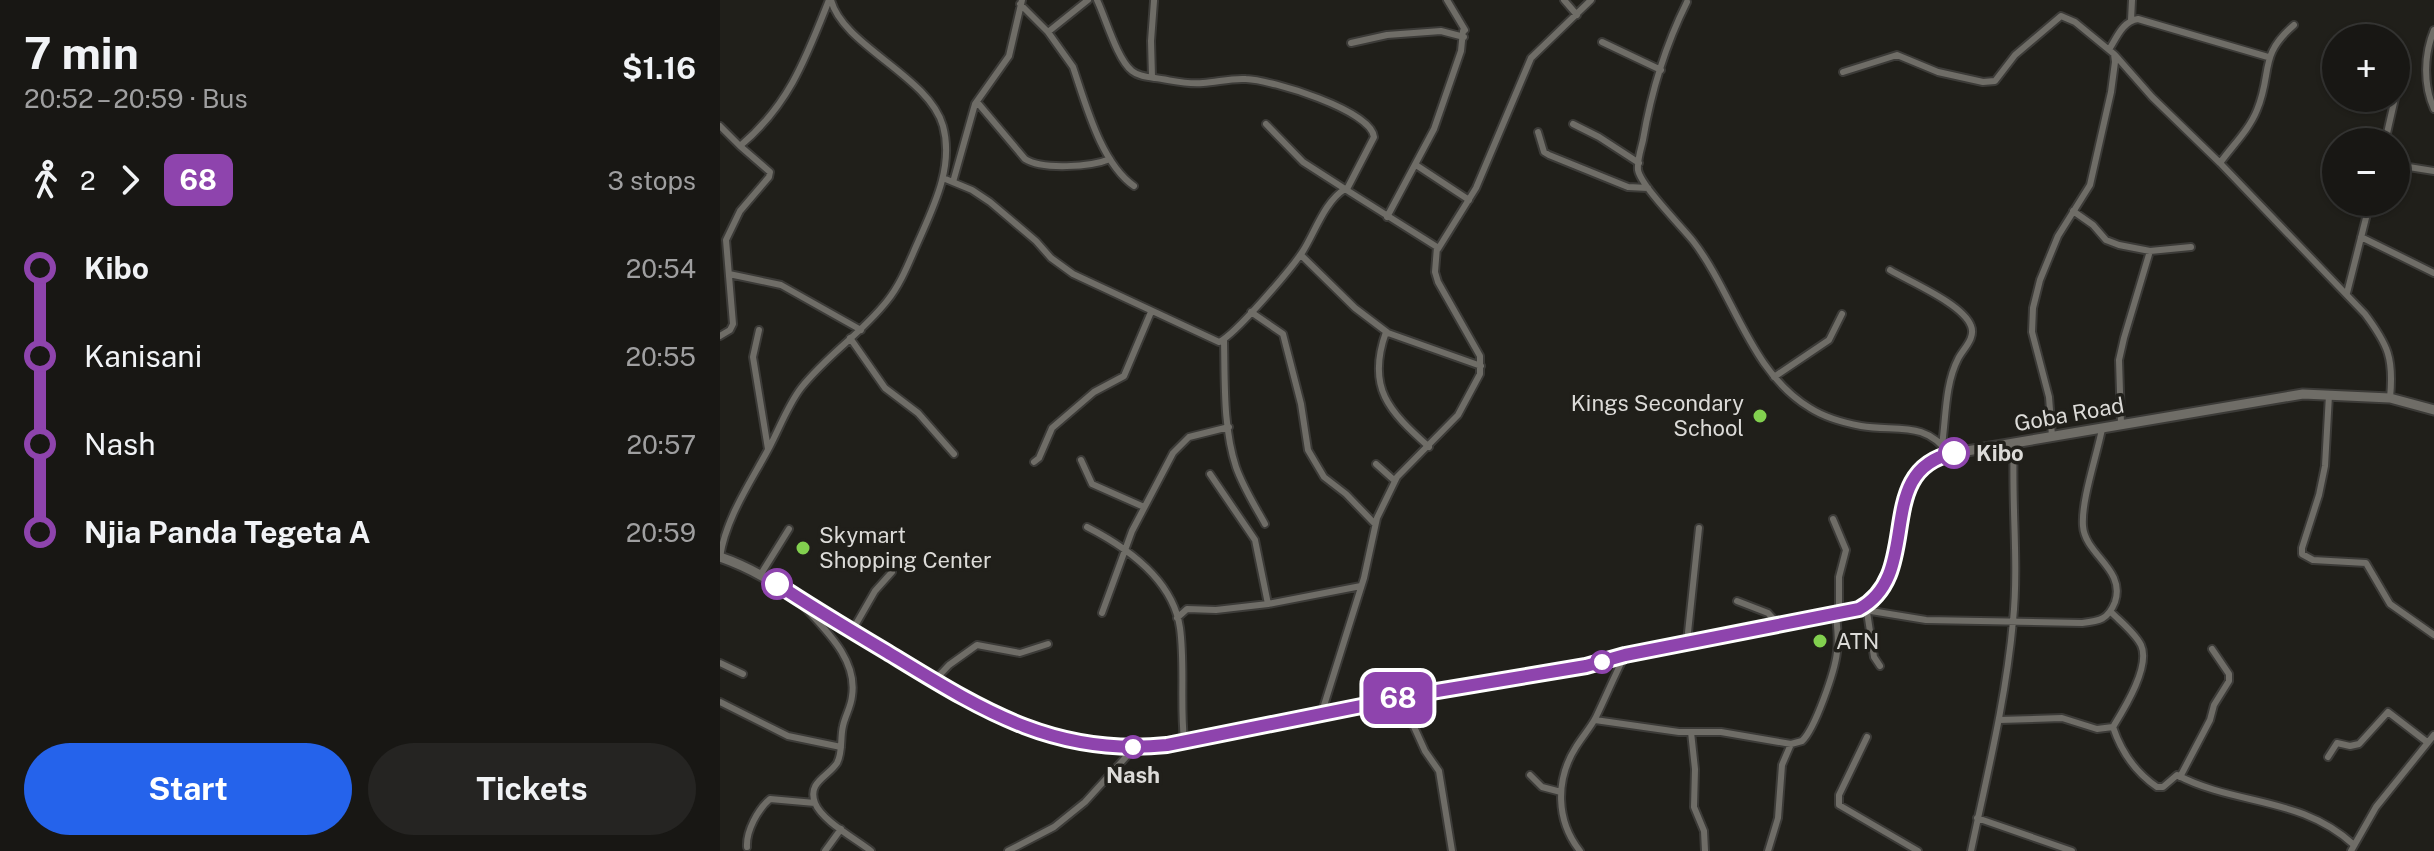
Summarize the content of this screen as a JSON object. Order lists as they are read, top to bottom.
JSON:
{
  "streets": {
    "main road": ["Goba Road"]
  },
  "places": [
    "Kings Secondary School",
    "Kibo",
    "Skymart Shopping Center",
    "ATN",
    "Nash"
  ],
  "lines": ["bus line 68"],
  "page": {
    "heading": ["7 min", "20:52 – 20:59 · Bus", "$1.16"],
    "on_map": "68",
    "map_buttons": ["+", "−"],
    "legs": ["2", "68", "3 stops"],
    "list": [
      {
        "name": "Kibo",
        "value": "20:54"
      },
      {
        "name": "Kanisani",
        "value": "20:55"
      },
      {
        "name": "Nash",
        "value": "20:57"
      },
      {
        "name": "Njia Panda Tegeta A",
        "value": "20:59"
      }
    ],
    "buttons": ["Start", "Tickets"]
  }
}
